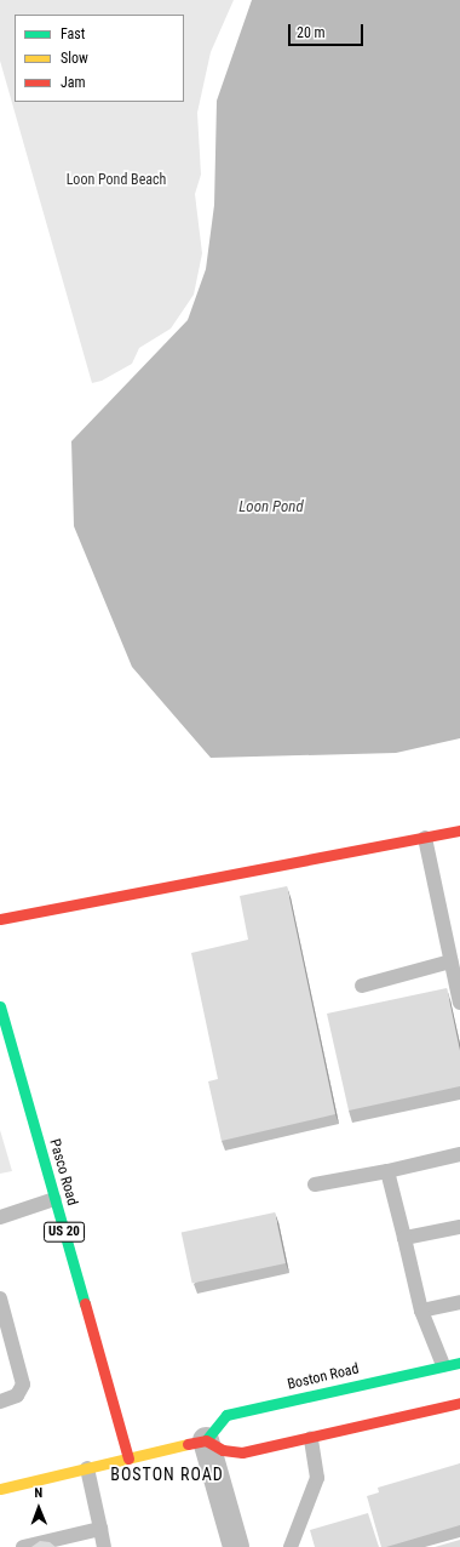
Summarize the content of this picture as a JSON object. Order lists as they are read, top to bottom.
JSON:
{
  "streets": {
    "main road": ["Pasco Road", "US 20", "Boston Road"]
  },
  "districts": ["BOSTON ROAD"],
  "water": ["Loon Pond"],
  "parks": ["Loon Pond Beach"],
  "legend": ["Fast", "Slow", "Jam"],
  "scale_bar": "20 m",
  "north": "top"
}
